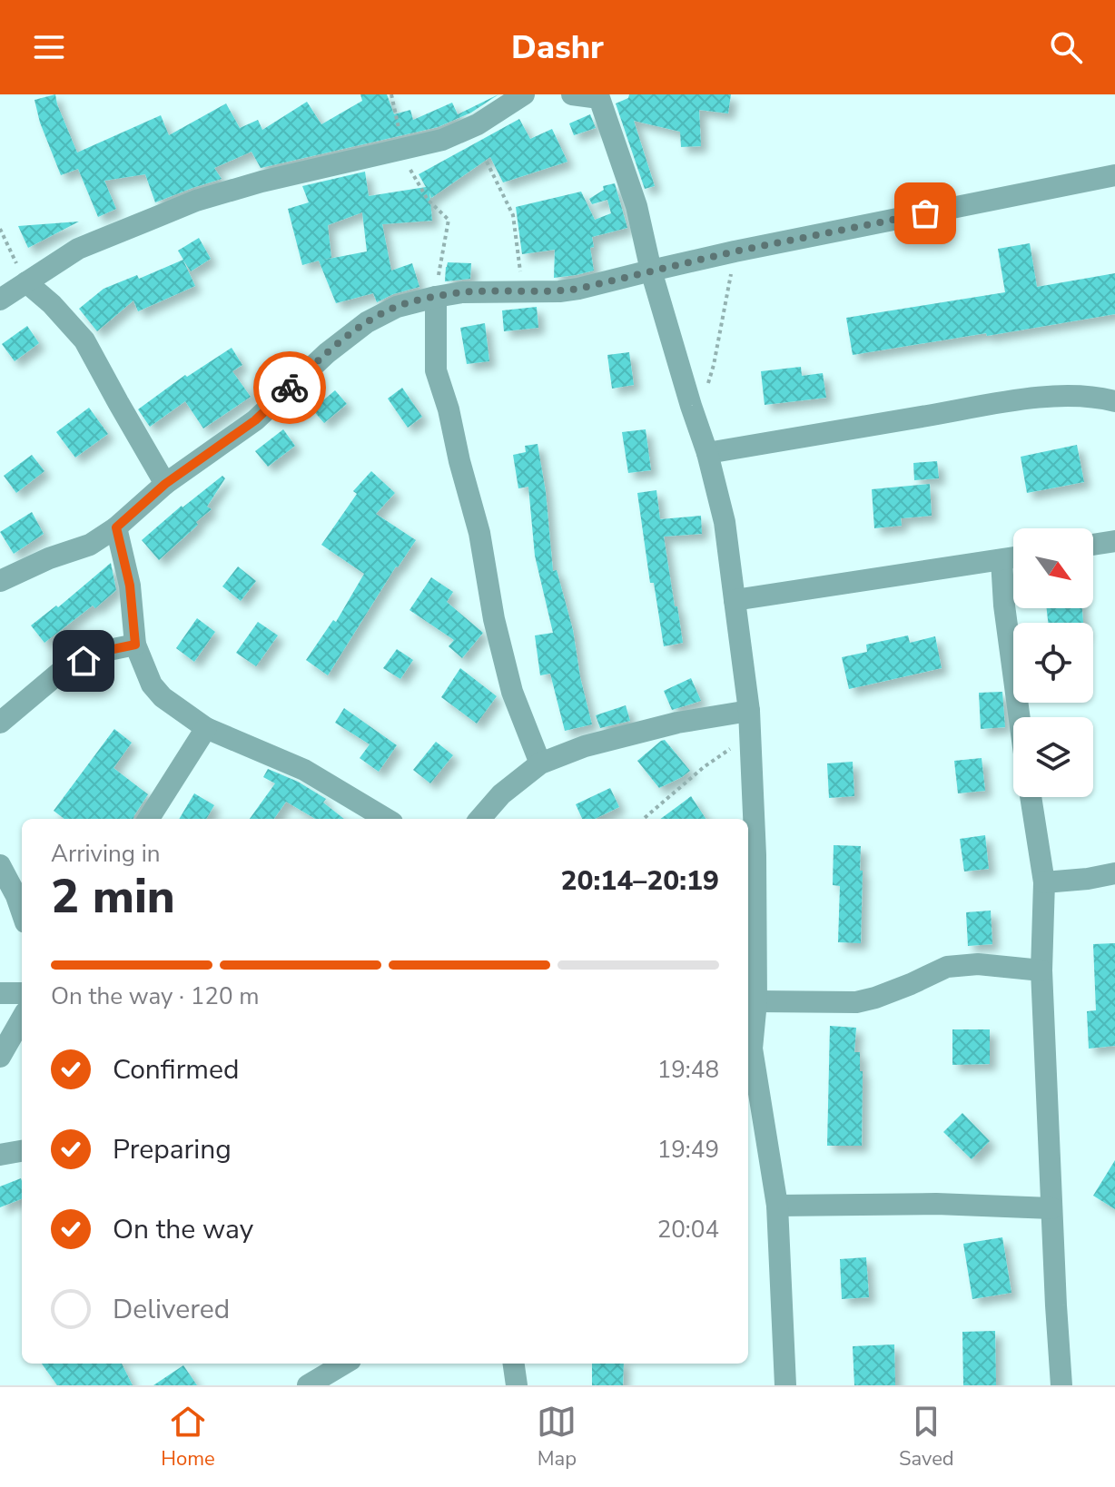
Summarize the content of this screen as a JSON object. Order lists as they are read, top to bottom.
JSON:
{
  "north": "bottom right",
  "page": {
    "header": "Dashr",
    "heading": ["2 min", "Arriving in", "20:14–20:19"],
    "bar": "On the way · 120 m",
    "list": [
      ["Confirmed", "19:48"],
      ["Preparing", "19:49"],
      ["On the way", "20:04"],
      "Delivered"
    ],
    "tabs": ["Home", "Map", "Saved"]
  }
}
